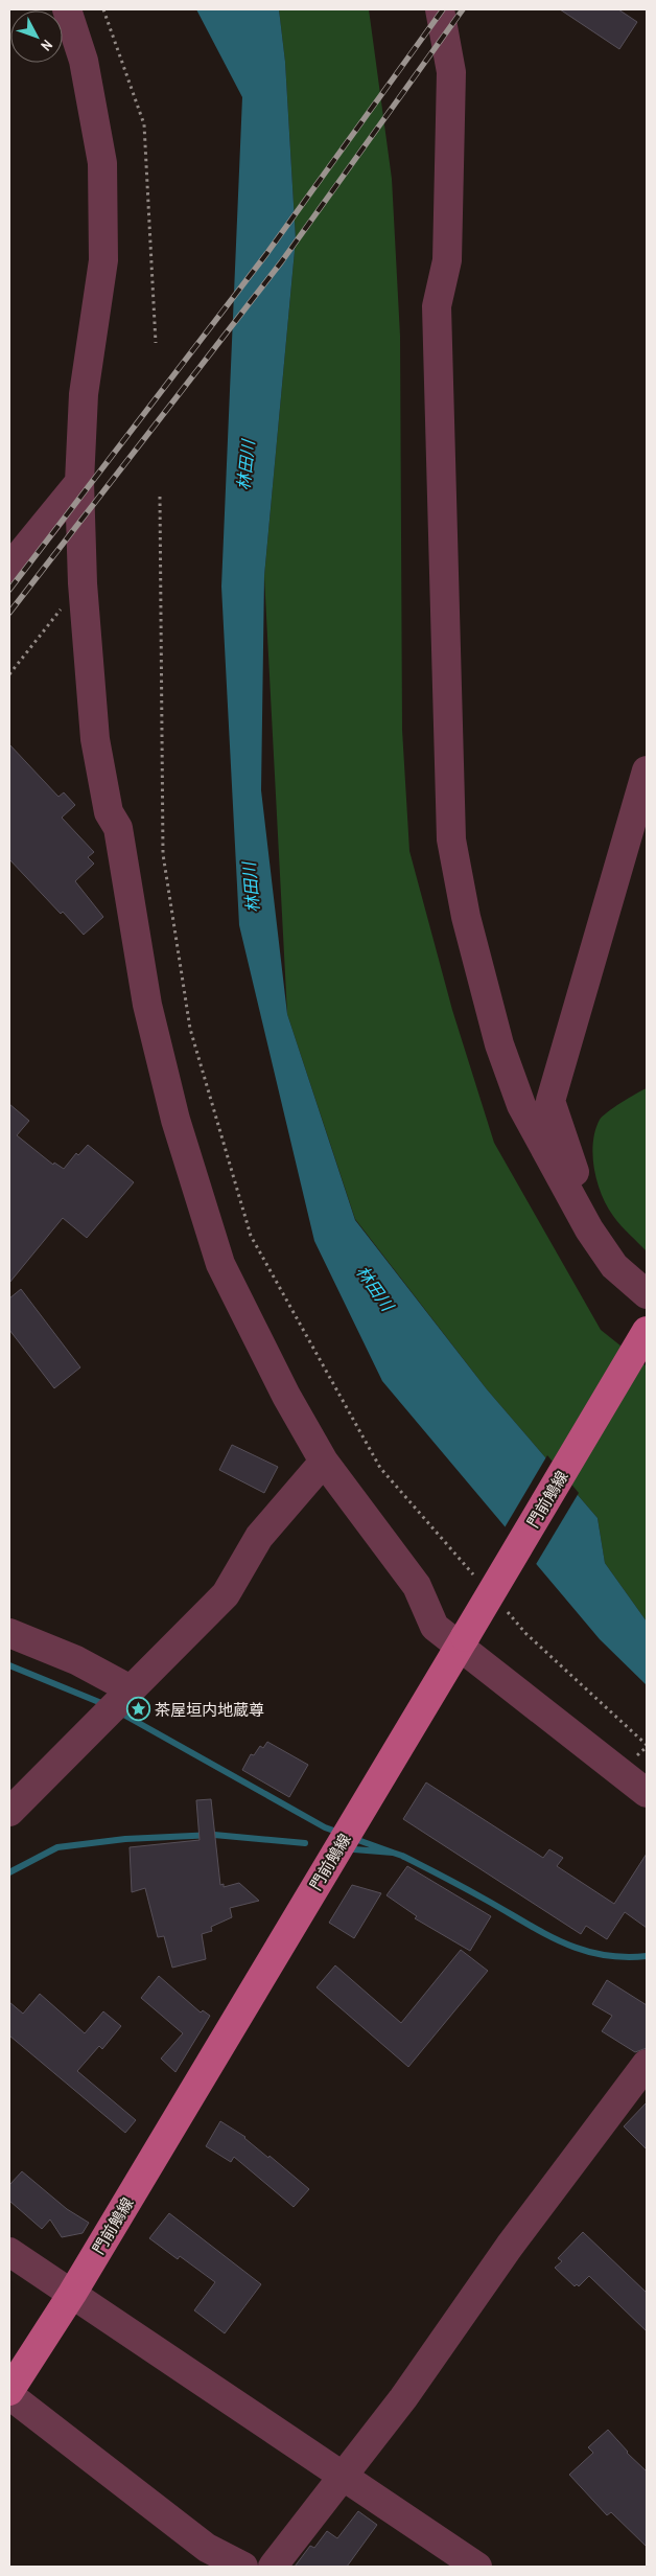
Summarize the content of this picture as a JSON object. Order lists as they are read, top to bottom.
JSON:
{
  "streets": {
    "main road": ["門前鵤線"]
  },
  "water": ["林田川"],
  "places": {
    "place": ["茶屋垣内地蔵尊"]
  },
  "north": "bottom right"
}
